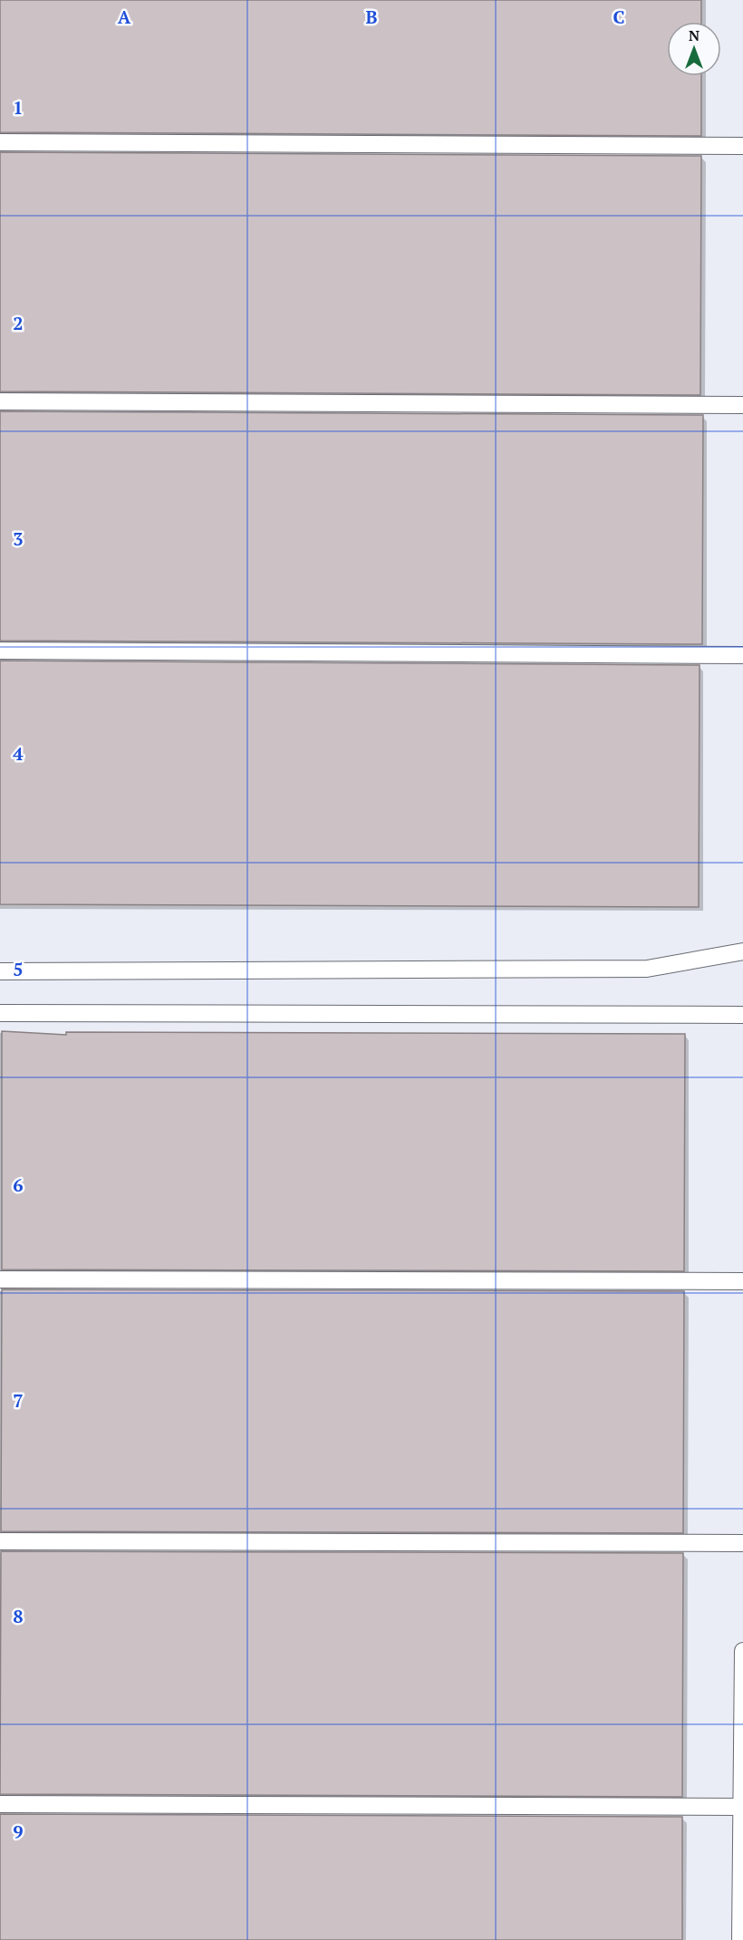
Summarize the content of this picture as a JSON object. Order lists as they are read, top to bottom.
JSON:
{
  "north": "top",
  "grid": {
    "columns": ["A", "B", "C"],
    "rows": [
      "1",
      "2",
      "3",
      "4",
      "5",
      "6",
      "7",
      "8",
      "9"
    ]
  }
}
